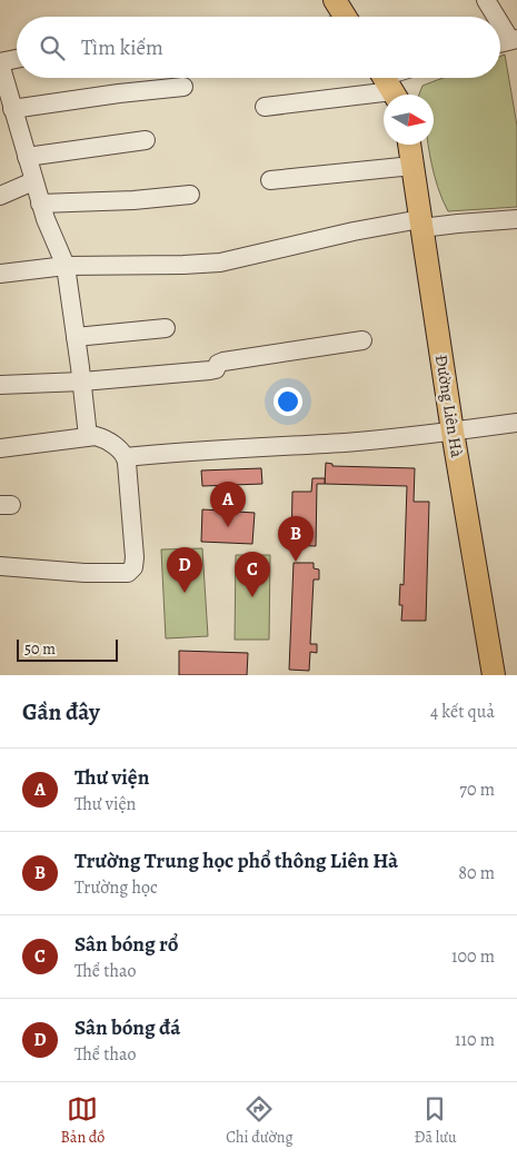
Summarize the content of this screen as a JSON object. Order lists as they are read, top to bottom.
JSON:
{
  "streets": {
    "main road": ["Đường Liên Hà"]
  },
  "scale_bar": "50 m",
  "north": "right",
  "page": {
    "search": "Tìm kiếm",
    "pins": [
      "A",
      "B",
      "D",
      "C"
    ],
    "scale": "50 m",
    "heading": ["Gần đây", "4 kết quả"],
    "list": [
      {
        "mark": "A",
        "name": "Thư viện",
        "note": "Thư viện",
        "value": "70 m"
      },
      {
        "mark": "B",
        "name": "Trường Trung học phổ thông Liên Hà",
        "note": "Trường học",
        "value": "80 m"
      },
      {
        "mark": "C",
        "name": "Sân bóng rổ",
        "note": "Thể thao",
        "value": "100 m"
      },
      {
        "mark": "D",
        "name": "Sân bóng đá",
        "note": "Thể thao",
        "value": "110 m"
      }
    ],
    "nav": ["Bản đồ", "Chỉ đường", "Đã lưu"]
  }
}
